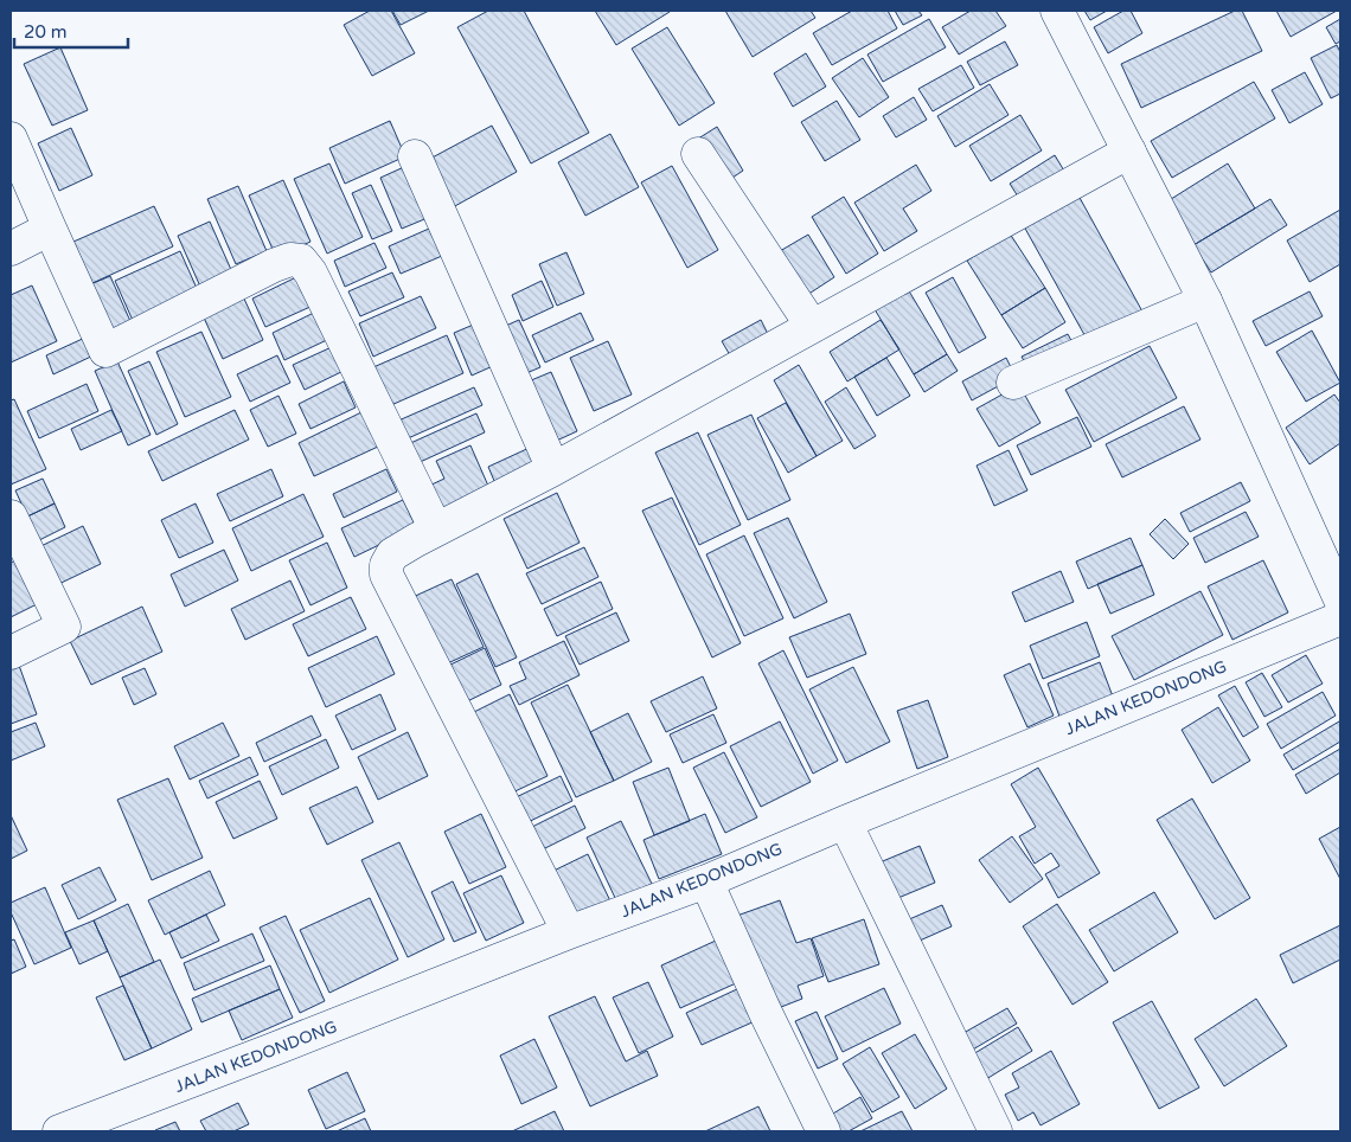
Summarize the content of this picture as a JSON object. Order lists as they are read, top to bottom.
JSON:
{
  "streets": {
    "street": ["JALAN KEDONDONG"]
  },
  "scale_bar": "20 m"
}
